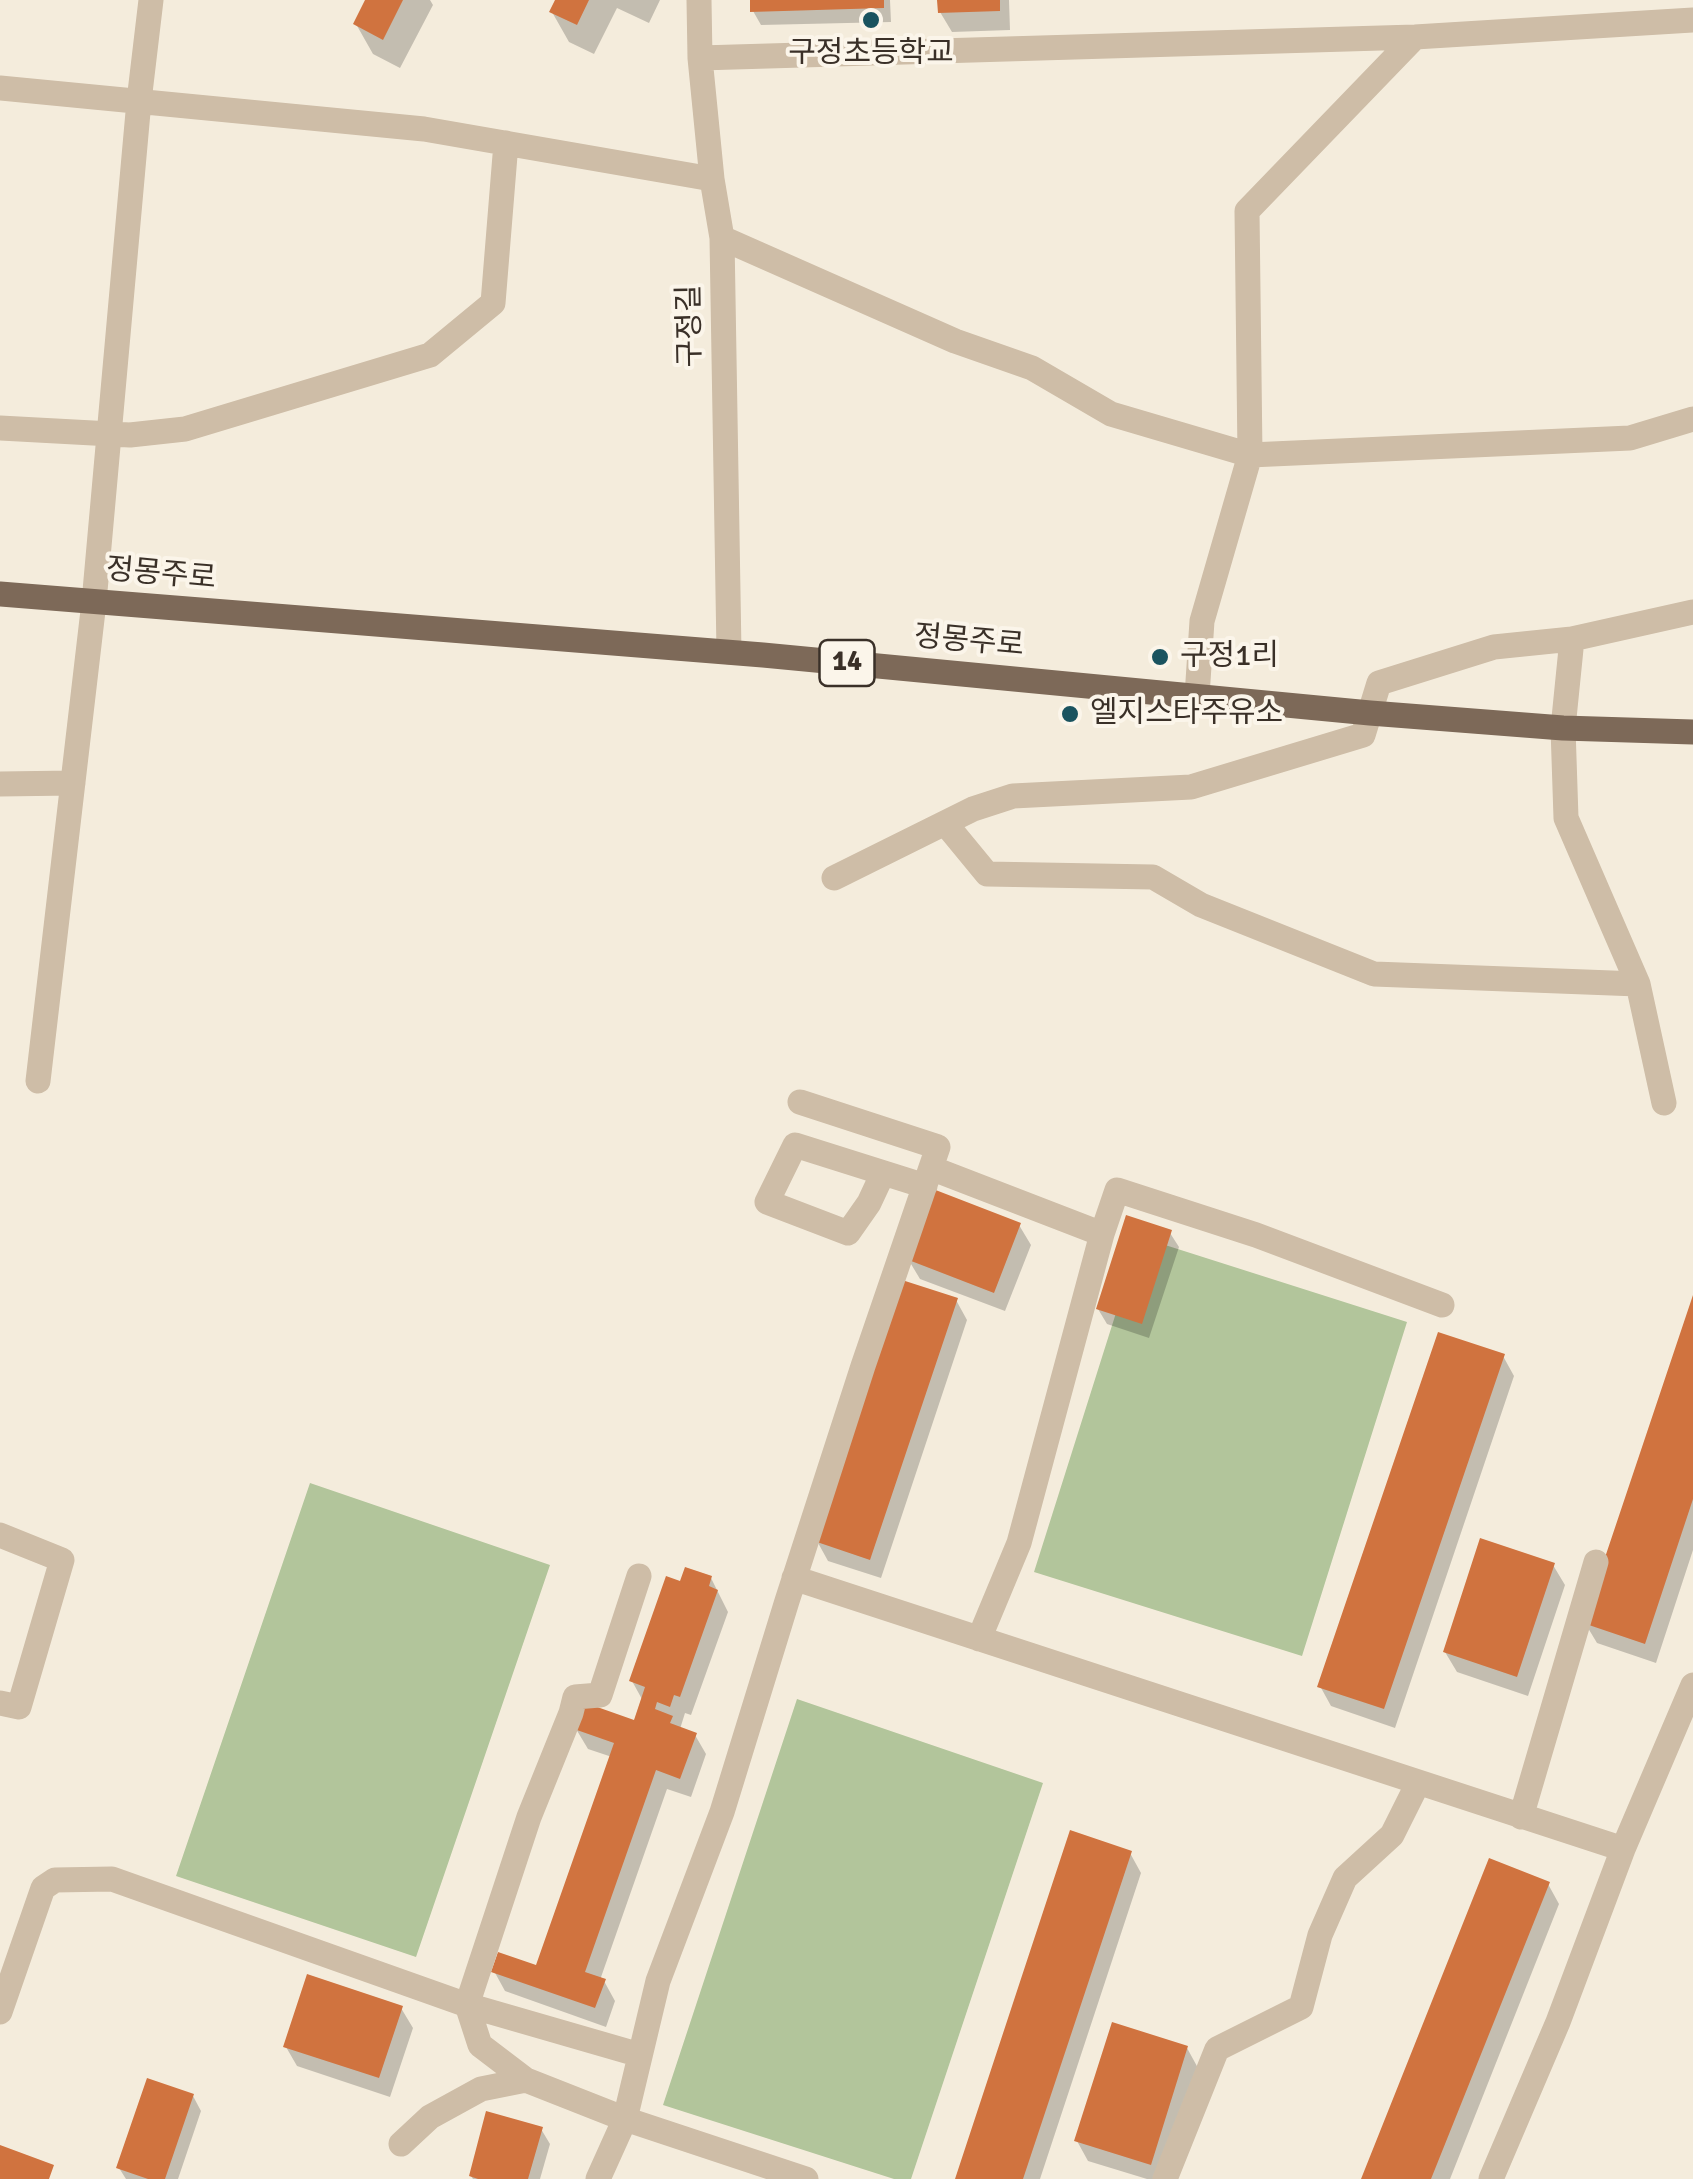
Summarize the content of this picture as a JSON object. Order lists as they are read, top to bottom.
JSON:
{
  "streets": {
    "main road": ["정몽주로", "14"],
    "street": ["구정길"]
  },
  "crossings": [
    ["구정길", "정몽주로"]
  ],
  "places": ["구정초등학교", "구정1리", "엘지스타주유소"]
}
